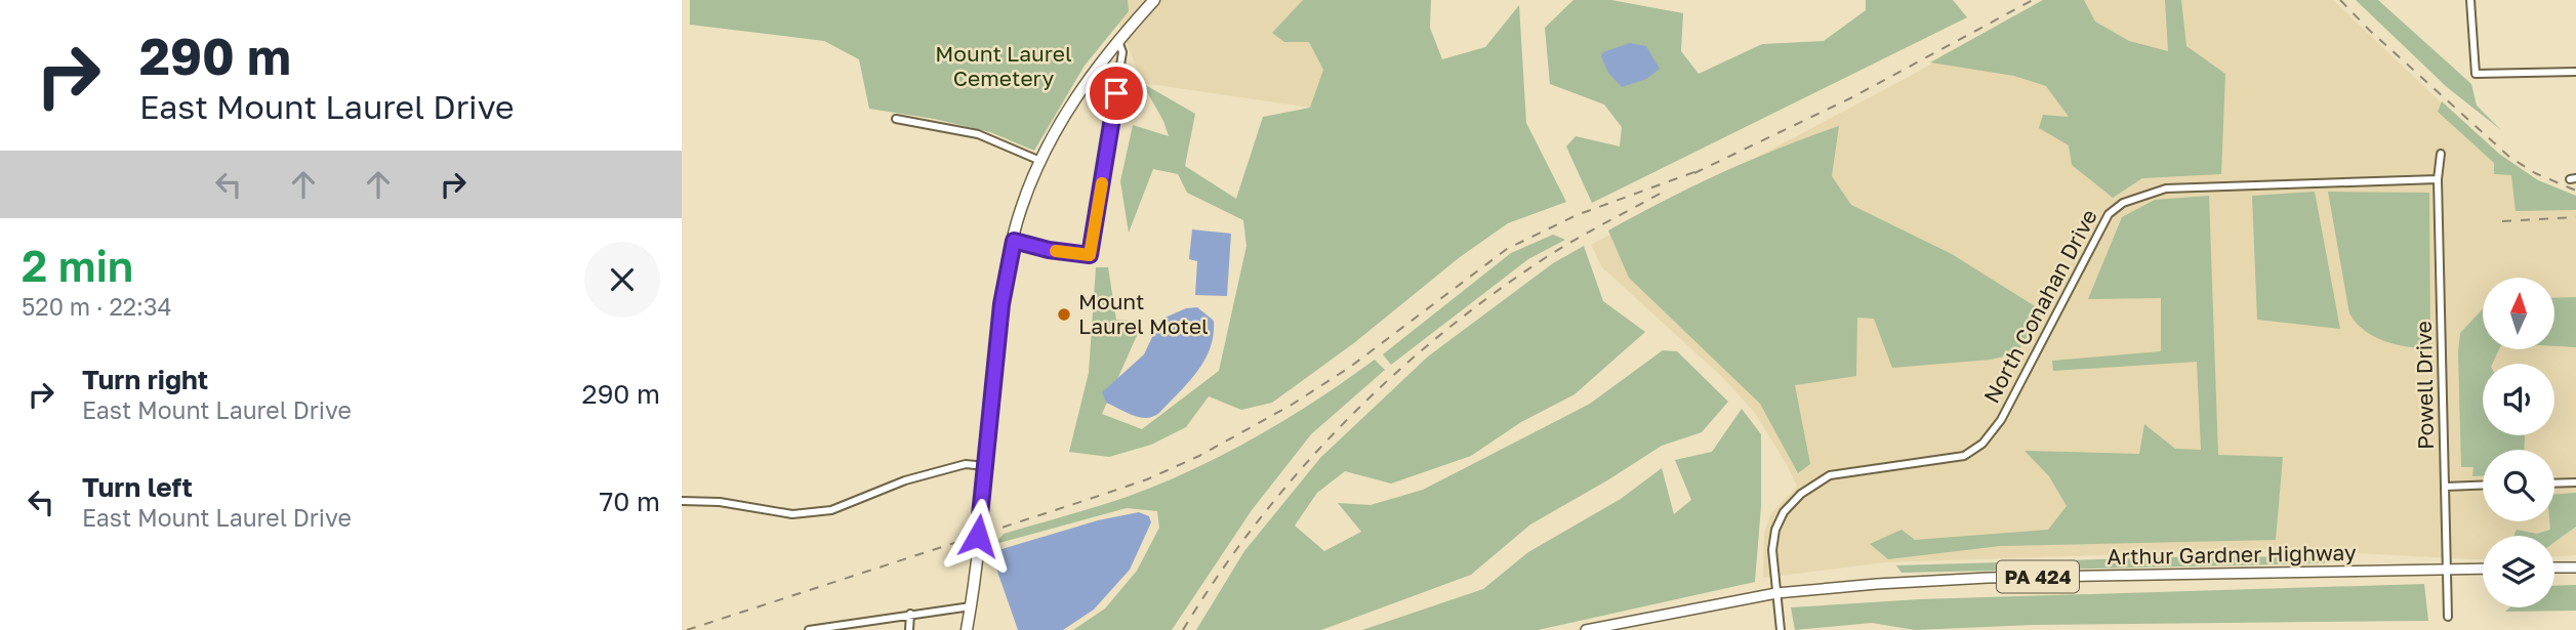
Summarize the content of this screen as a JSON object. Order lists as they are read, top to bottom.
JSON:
{
  "streets": {
    "main road": ["Arthur Gardner Highway", "PA 424"],
    "street": ["North Conahan Drive", "Powell Drive"]
  },
  "crossings": [
    ["North Conahan Drive", "Powell Drive"],
    ["North Conahan Drive", "Arthur Gardner Highway"],
    ["Powell Drive", "Arthur Gardner Highway"]
  ],
  "parks": ["Mount Laurel Cemetery"],
  "places": ["Mount Laurel Motel"],
  "north": "top",
  "page": {
    "turn": ["290 m", "East Mount Laurel Drive"],
    "heading": ["2 min", "520 m · 22:34"],
    "list": [
      {
        "name": "Turn right",
        "note": "East Mount Laurel Drive",
        "value": "290 m"
      },
      {
        "name": "Turn left",
        "note": "East Mount Laurel Drive",
        "value": "70 m"
      }
    ]
  }
}
